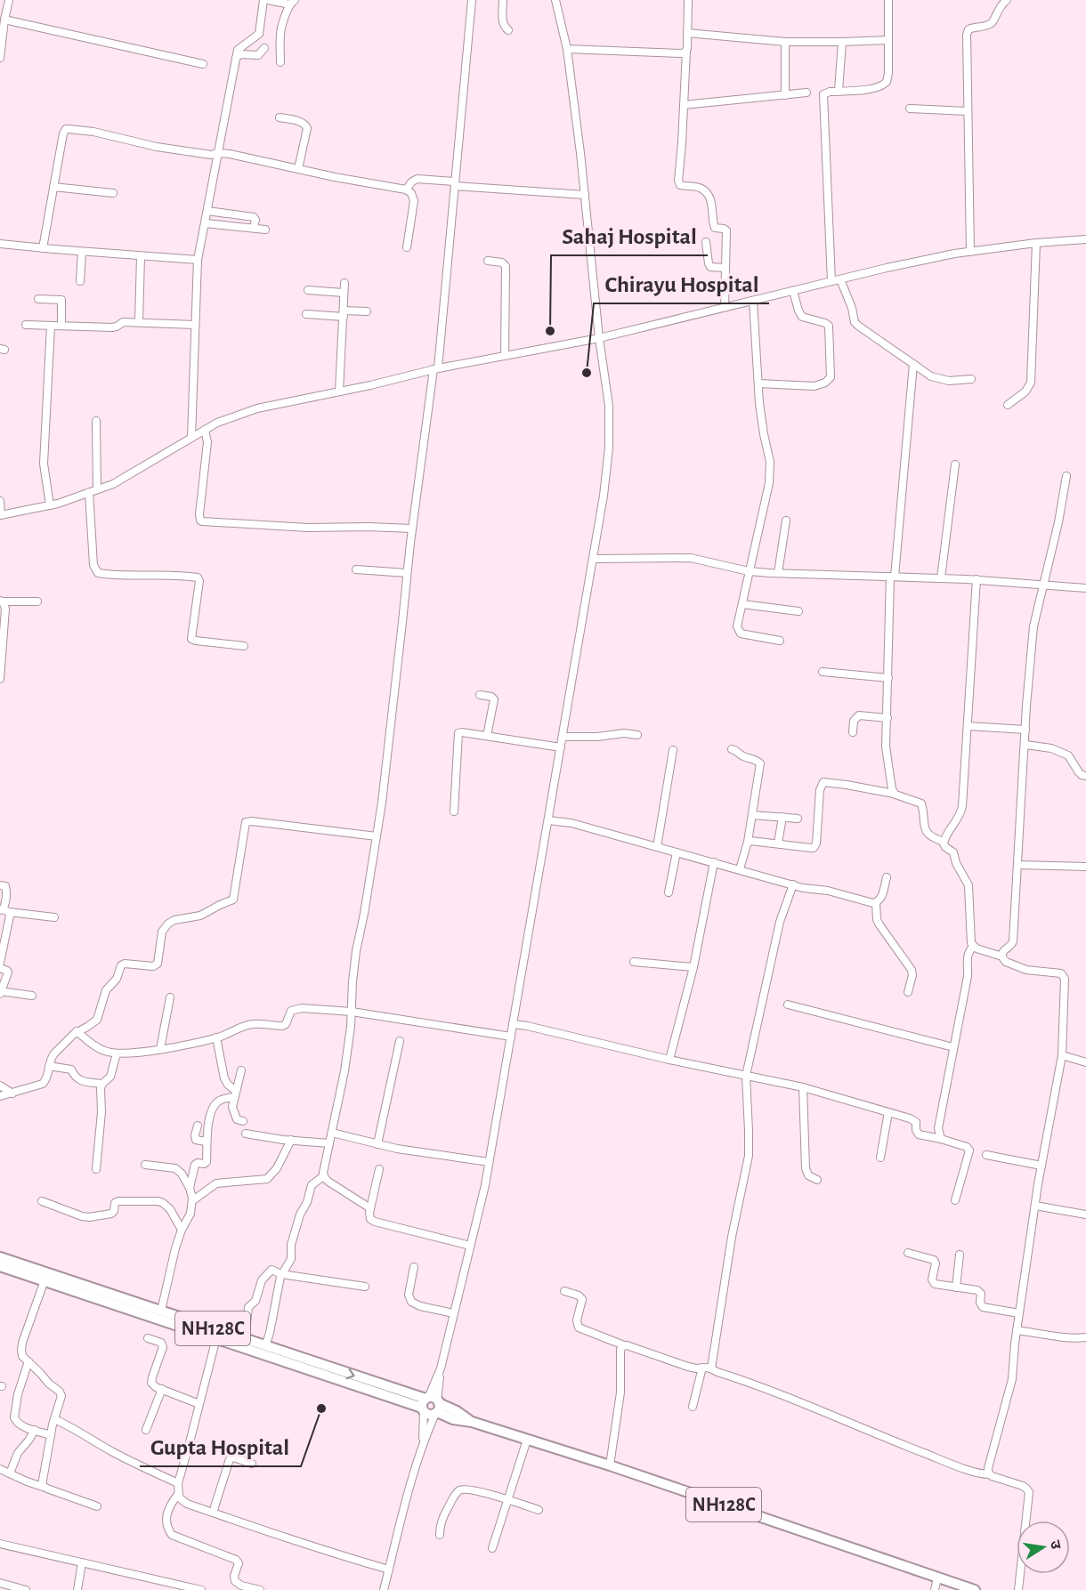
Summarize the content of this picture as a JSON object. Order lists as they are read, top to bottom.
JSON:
{
  "streets": {
    "highway": ["NH128C"]
  },
  "places": ["Sahaj Hospital", "Chirayu Hospital", "Gupta Hospital"],
  "north": "right"
}
